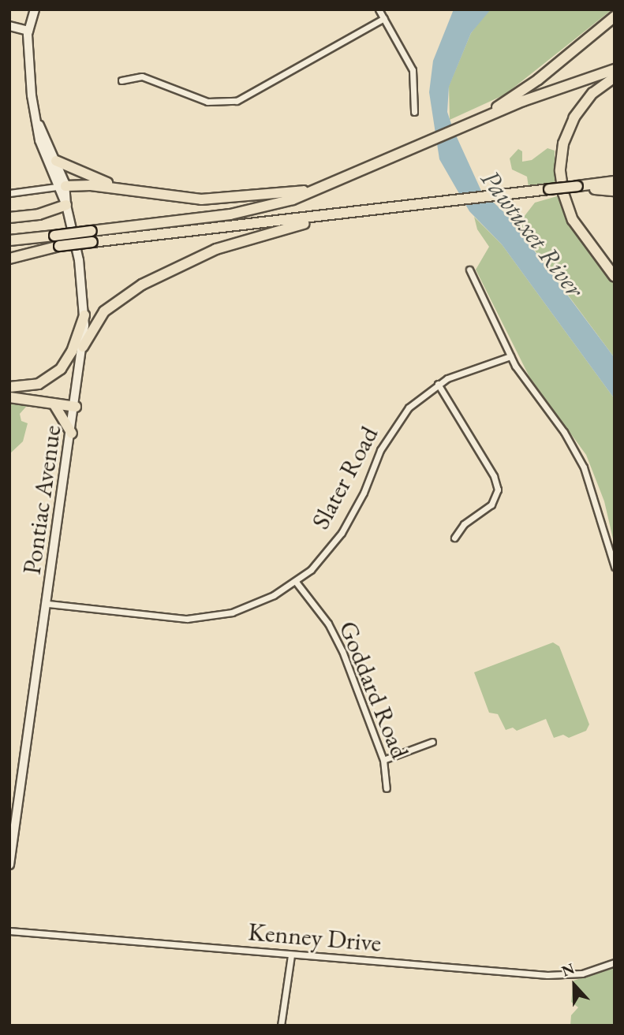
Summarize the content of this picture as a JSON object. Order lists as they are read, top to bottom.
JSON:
{
  "streets": {
    "main road": ["Pontiac Avenue"],
    "street": ["Slater Road", "Goddard Road", "Kenney Drive"]
  },
  "crossings": [
    ["Slater Road", "Pontiac Avenue"],
    ["Slater Road", "Goddard Road"]
  ],
  "water": ["Pawtuxet River"],
  "north": "top"
}
